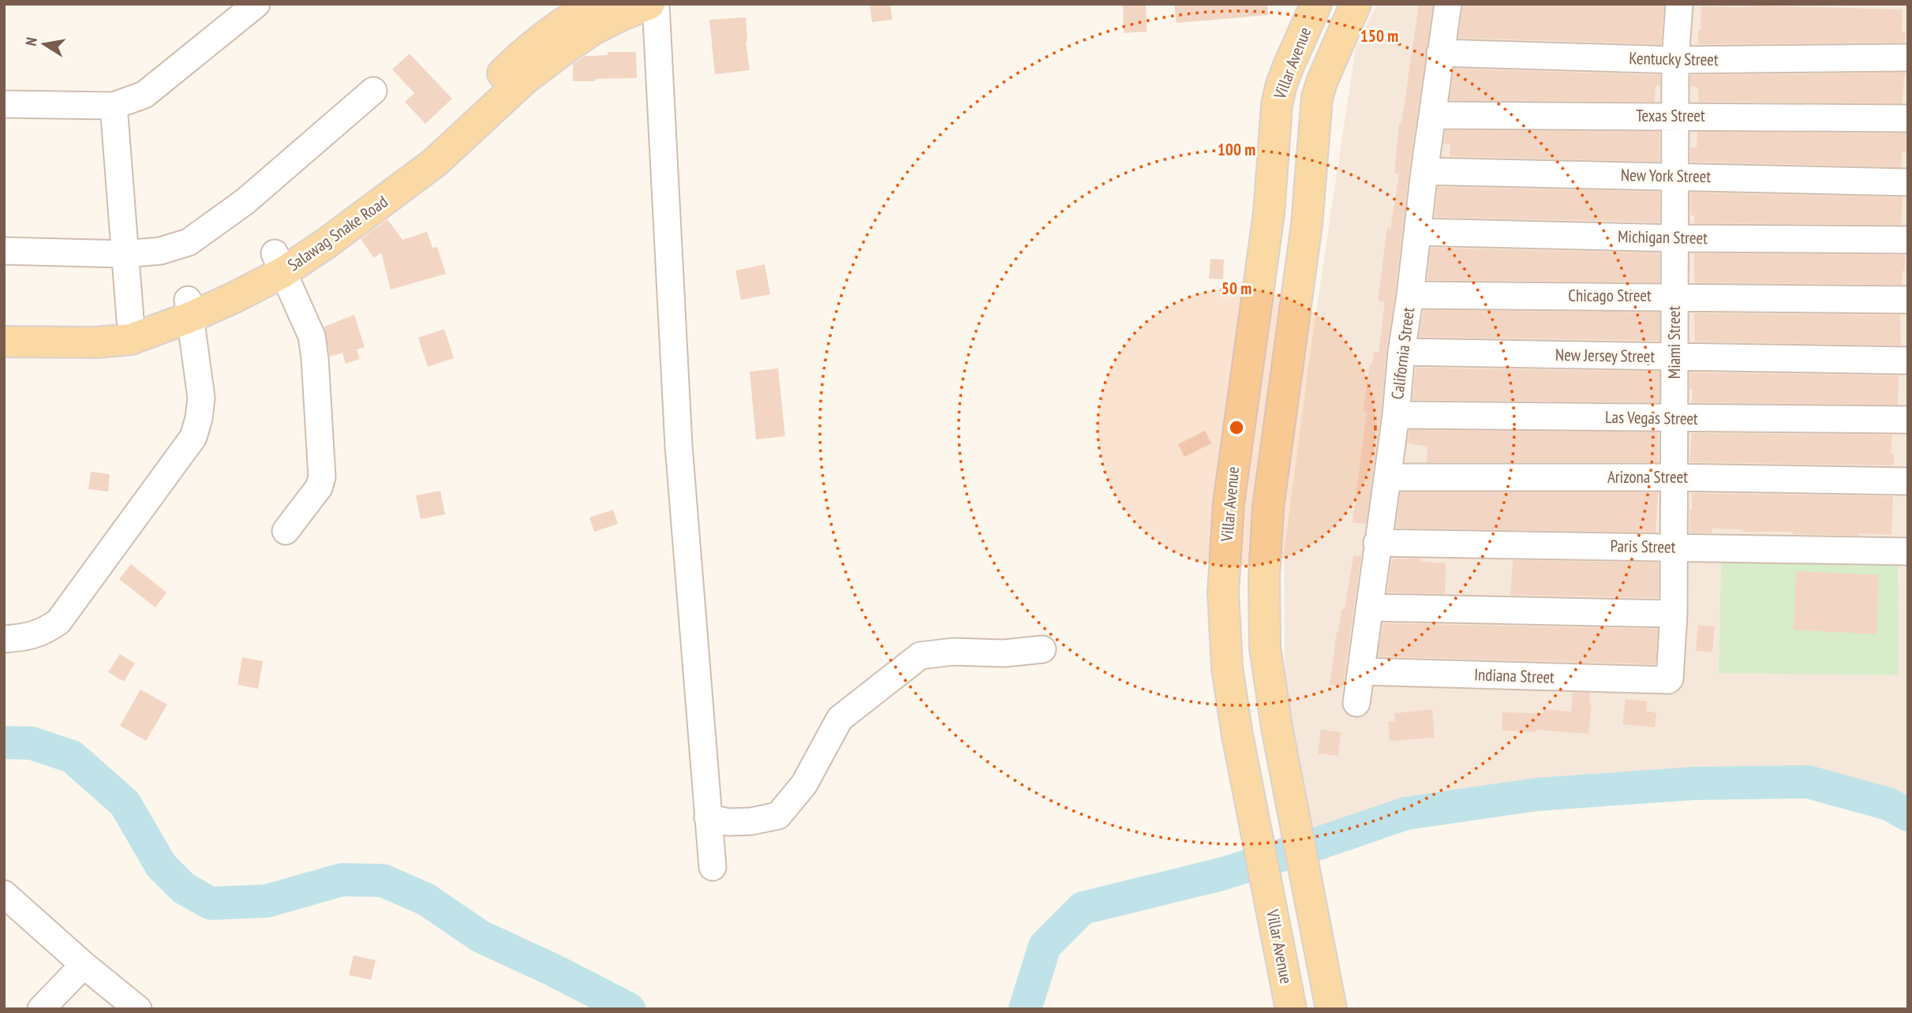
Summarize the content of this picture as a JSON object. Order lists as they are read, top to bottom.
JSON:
{
  "streets": {
    "main road": ["Villar Avenue", "Salawag Snake Road"],
    "street": [
      "Kentucky Street",
      "Texas Street",
      "New York Street",
      "Michigan Street",
      "Chicago Street",
      "Miami Street",
      "California Street",
      "New Jersey Street",
      "Las Vegas Street",
      "Arizona Street",
      "Paris Street",
      "Indiana Street"
    ]
  },
  "crossings": [
    ["Kentucky Street", "Miami Street"],
    ["Kentucky Street", "California Street"],
    ["Texas Street", "Miami Street"],
    ["Texas Street", "California Street"],
    ["New York Street", "Miami Street"],
    ["New York Street", "California Street"],
    ["Michigan Street", "Miami Street"],
    ["Michigan Street", "California Street"],
    ["Chicago Street", "Miami Street"],
    ["Chicago Street", "California Street"],
    ["Miami Street", "New Jersey Street"],
    ["Miami Street", "Las Vegas Street"],
    ["Miami Street", "Arizona Street"],
    ["Miami Street", "Paris Street"],
    ["Miami Street", "Indiana Street"],
    ["California Street", "New Jersey Street"],
    ["California Street", "Las Vegas Street"],
    ["California Street", "Arizona Street"],
    ["California Street", "Paris Street"],
    ["California Street", "Indiana Street"]
  ],
  "north": "left",
  "rings": ["150 m", "100 m", "50 m"]
}
